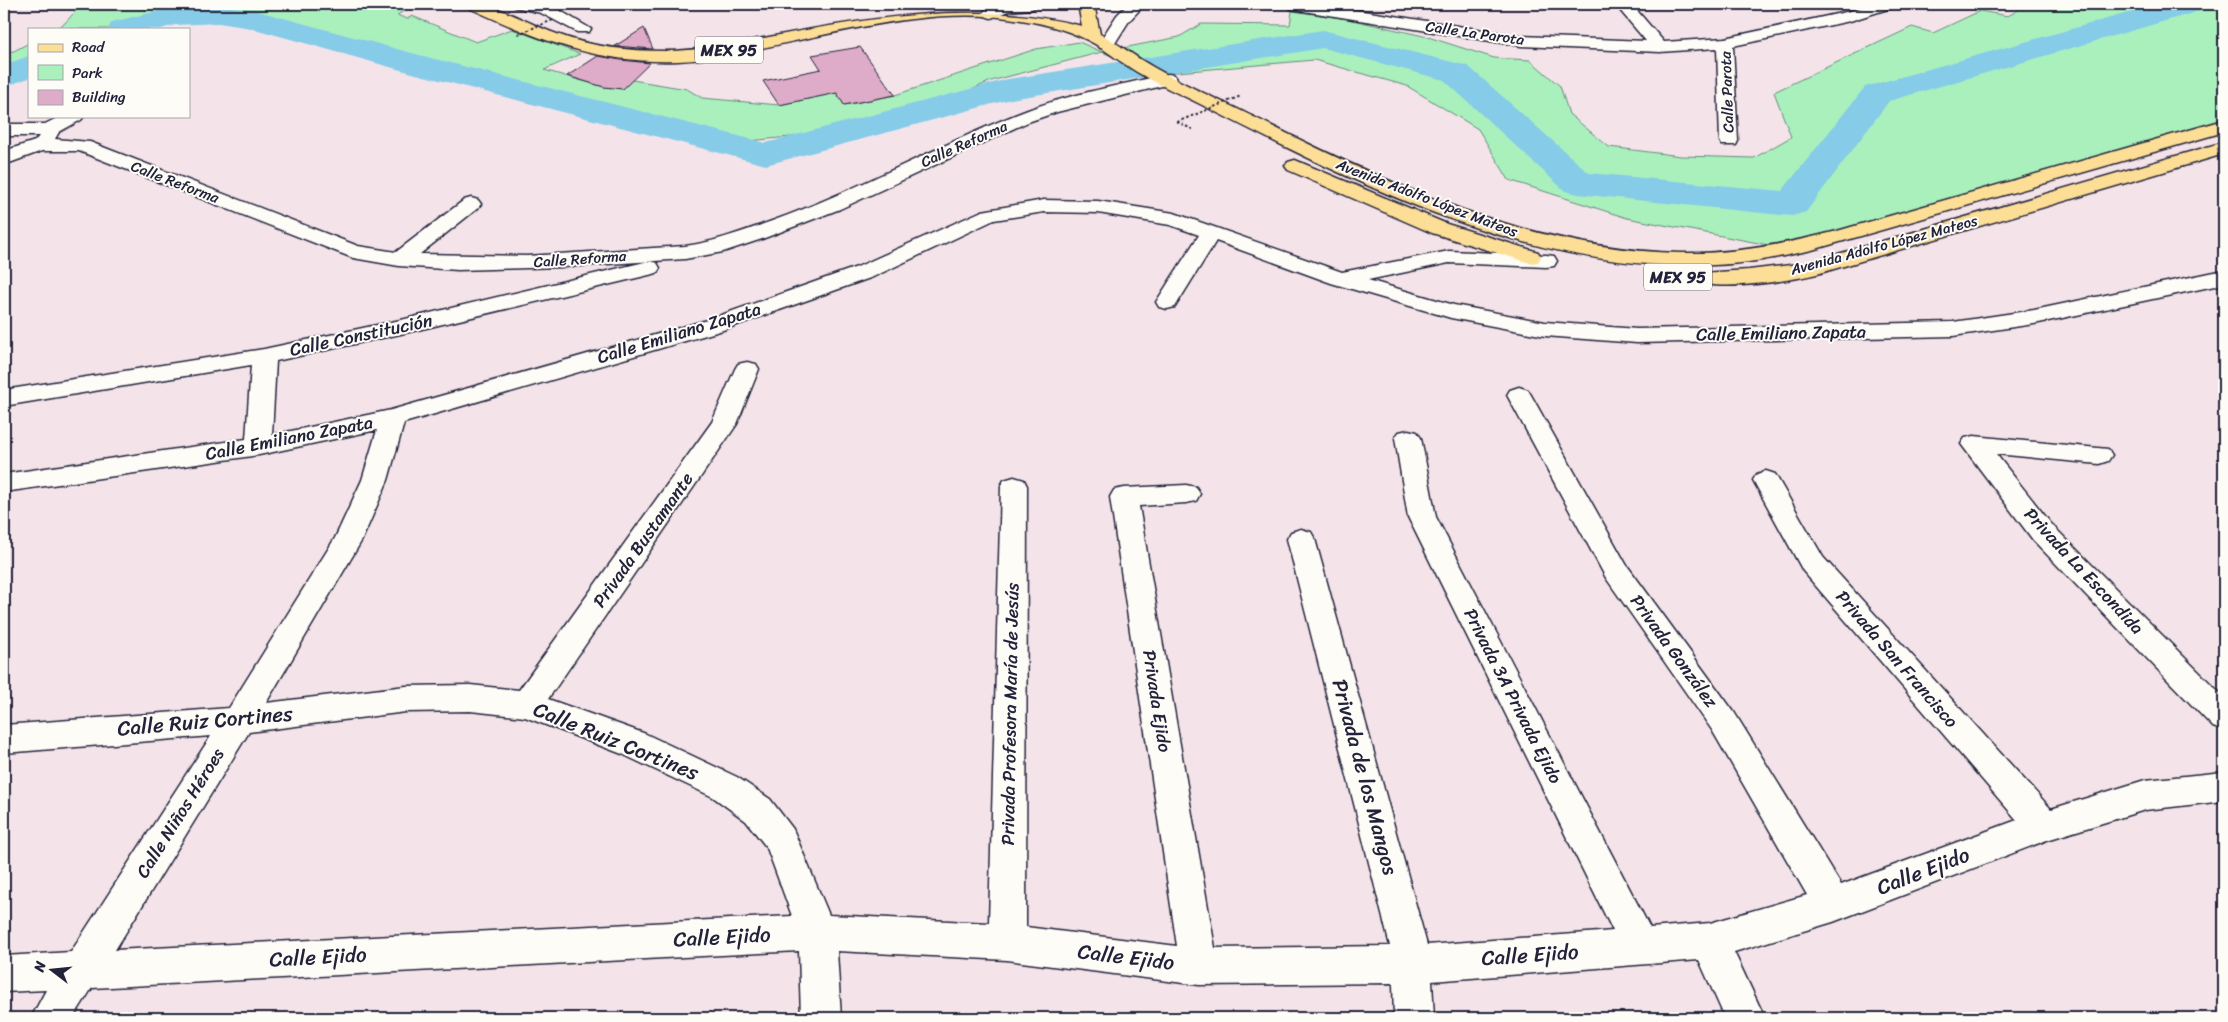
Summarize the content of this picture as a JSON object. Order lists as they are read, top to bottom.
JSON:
{
  "streets": {
    "main road": ["MEX 95", "Avenida Adolfo López Mateos"],
    "street": [
      "Calle La Parota",
      "Calle Parota",
      "Calle Reforma",
      "Calle Emiliano Zapata",
      "Calle Constitución",
      "Privada Bustamante",
      "Privada La Escondida",
      "Privada González",
      "Privada San Francisco",
      "Privada 3A Privada Ejido",
      "Privada Ejido",
      "Privada Profesora María de Jesús",
      "Calle Ruiz Cortines",
      "Privada de los Mangos",
      "Calle Niños Héroes",
      "Calle Ejido"
    ]
  },
  "crossings": [
    ["Calle La Parota", "Calle Parota"],
    ["MEX 95", "Calle Reforma"],
    ["MEX 95", "Avenida Adolfo López Mateos"],
    ["Calle Reforma", "Avenida Adolfo López Mateos"],
    ["Calle Reforma", "Calle Constitución"],
    ["Calle Emiliano Zapata", "Calle Niños Héroes"],
    ["Privada Bustamante", "Calle Ruiz Cortines"],
    ["Privada González", "Calle Ejido"],
    ["Privada San Francisco", "Calle Ejido"],
    ["Privada 3A Privada Ejido", "Calle Ejido"],
    ["Privada Ejido", "Calle Ejido"],
    ["Privada Profesora María de Jesús", "Calle Ejido"],
    ["Calle Ruiz Cortines", "Calle Niños Héroes"],
    ["Calle Ruiz Cortines", "Calle Ejido"],
    ["Privada de los Mangos", "Calle Ejido"],
    ["Calle Niños Héroes", "Calle Ejido"]
  ],
  "legend": ["Road", "Park", "Building"],
  "north": "left"
}
